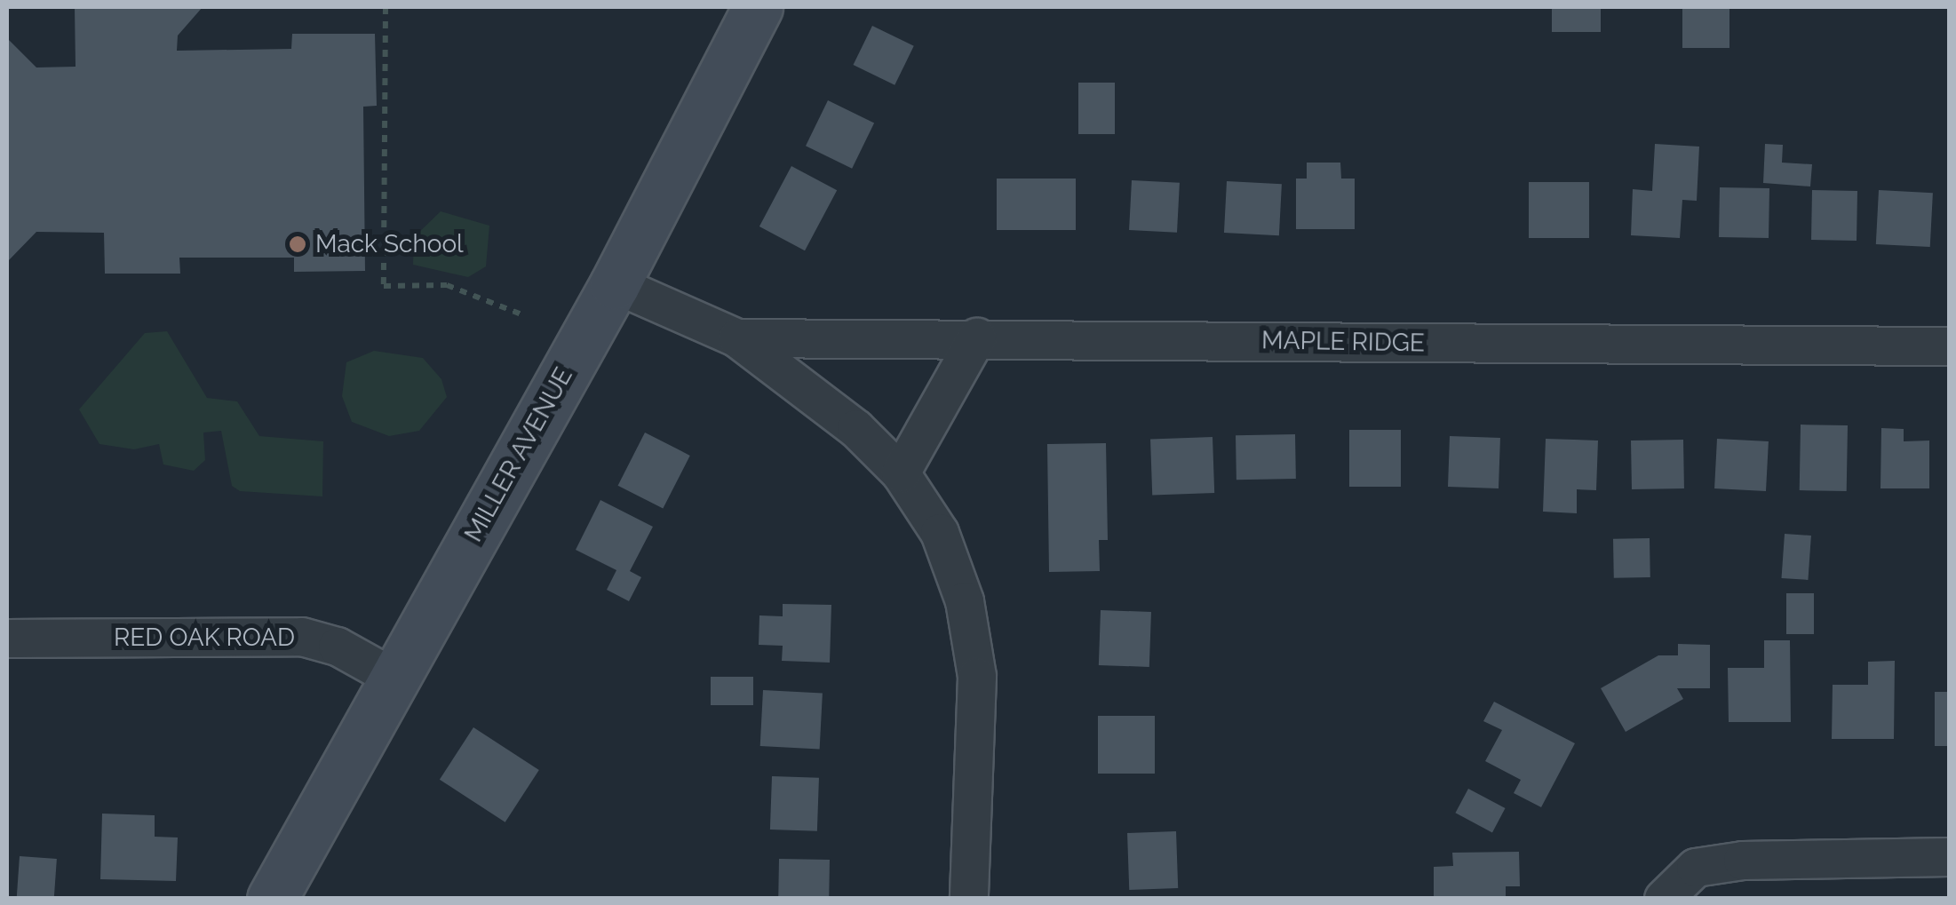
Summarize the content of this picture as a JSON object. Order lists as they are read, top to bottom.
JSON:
{
  "streets": {
    "main road": ["MILLER AVENUE"],
    "street": ["MAPLE RIDGE", "RED OAK ROAD"]
  },
  "crossings": [
    ["MILLER AVENUE", "RED OAK ROAD"]
  ],
  "places": ["Mack School"]
}
